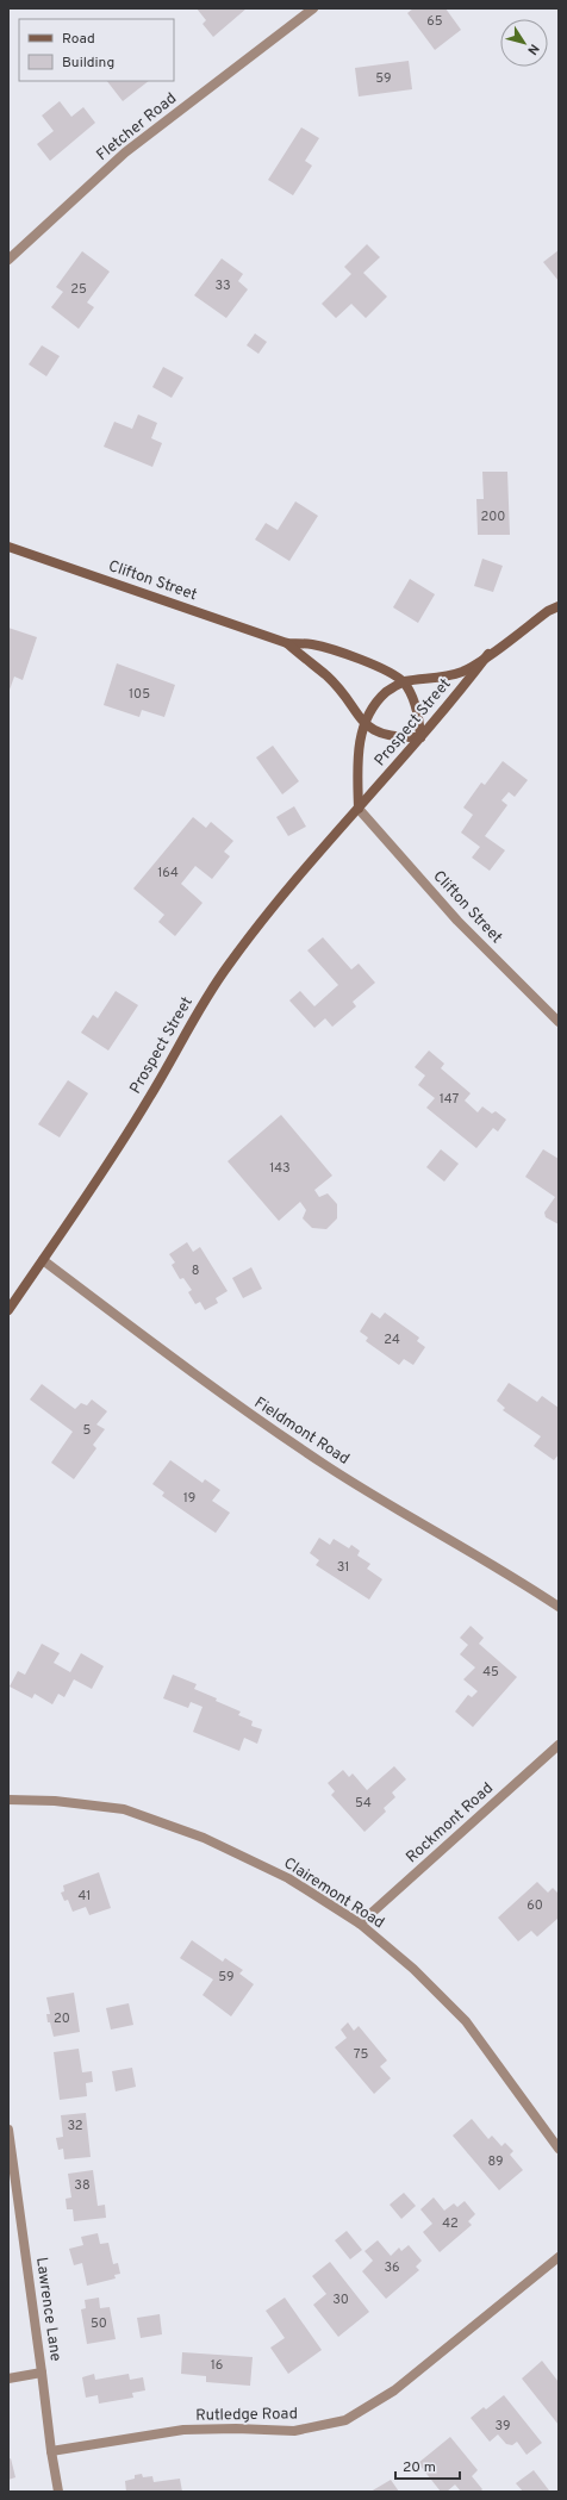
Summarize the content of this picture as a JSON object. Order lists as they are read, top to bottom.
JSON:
{
  "streets": {
    "main road": ["Clifton Street", "Prospect Street"],
    "street": [
      "Fletcher Road",
      "Fieldmont Road",
      "Rockmont Road",
      "Clairemont Road",
      "Lawrence Lane",
      "Rutledge Road"
    ]
  },
  "crossings": [
    ["Clifton Street", "Prospect Street"],
    ["Prospect Street", "Fieldmont Road"],
    ["Rockmont Road", "Clairemont Road"],
    ["Lawrence Lane", "Rutledge Road"]
  ],
  "house_numbers": [
    "65",
    "59",
    "33",
    "25",
    "200",
    "105",
    "164",
    "147",
    "143",
    "8",
    "24",
    "5",
    "19",
    "31",
    "45",
    "54",
    "41",
    "60",
    "59",
    "20",
    "75",
    "32",
    "89",
    "38",
    "42",
    "36",
    "30",
    "50",
    "16",
    "39"
  ],
  "legend": ["Road", "Building"],
  "scale_bar": "20 m",
  "north": "bottom right"
}
